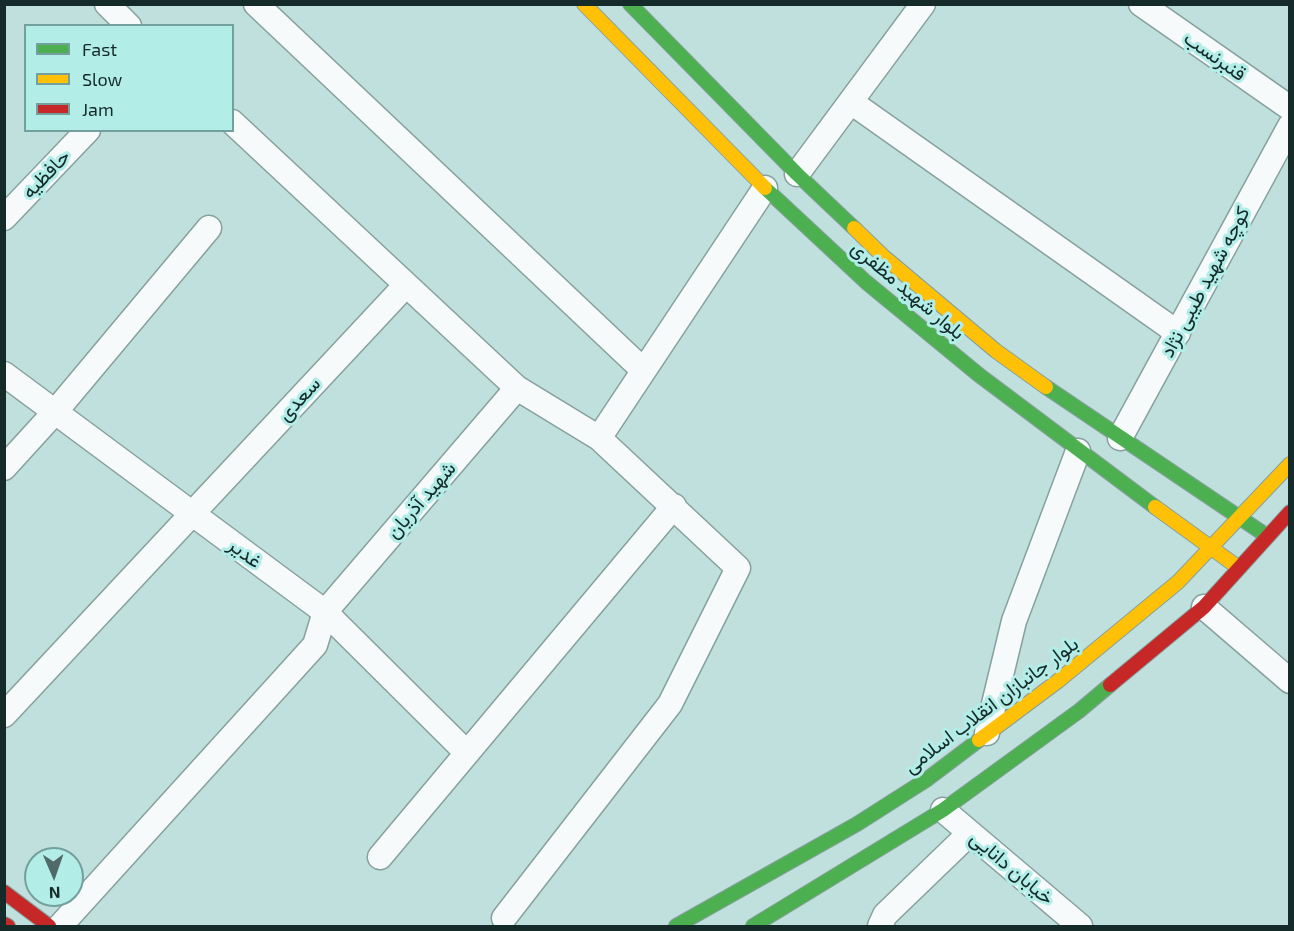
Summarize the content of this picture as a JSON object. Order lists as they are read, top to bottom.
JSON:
{
  "streets": {
    "main road": ["بلوار شهید مظفری", "بلوار جانبازان انقلاب اسلامی"],
    "street": [
      "قنبرنسب",
      "حافظیه",
      "کوچه شهید طیبی نژاد",
      "سعدی",
      "شهید آذریان",
      "غدیر",
      "خیابان دانایی"
    ]
  },
  "crossings": [
    ["کوچه شهید طیبی نژاد", "بلوار شهید مظفری"],
    ["بلوار شهید مظفری", "بلوار جانبازان انقلاب اسلامی"],
    ["سعدی", "غدیر"],
    ["شهید آذریان", "غدیر"]
  ],
  "legend": ["Fast", "Slow", "Jam"],
  "north": "bottom"
}
